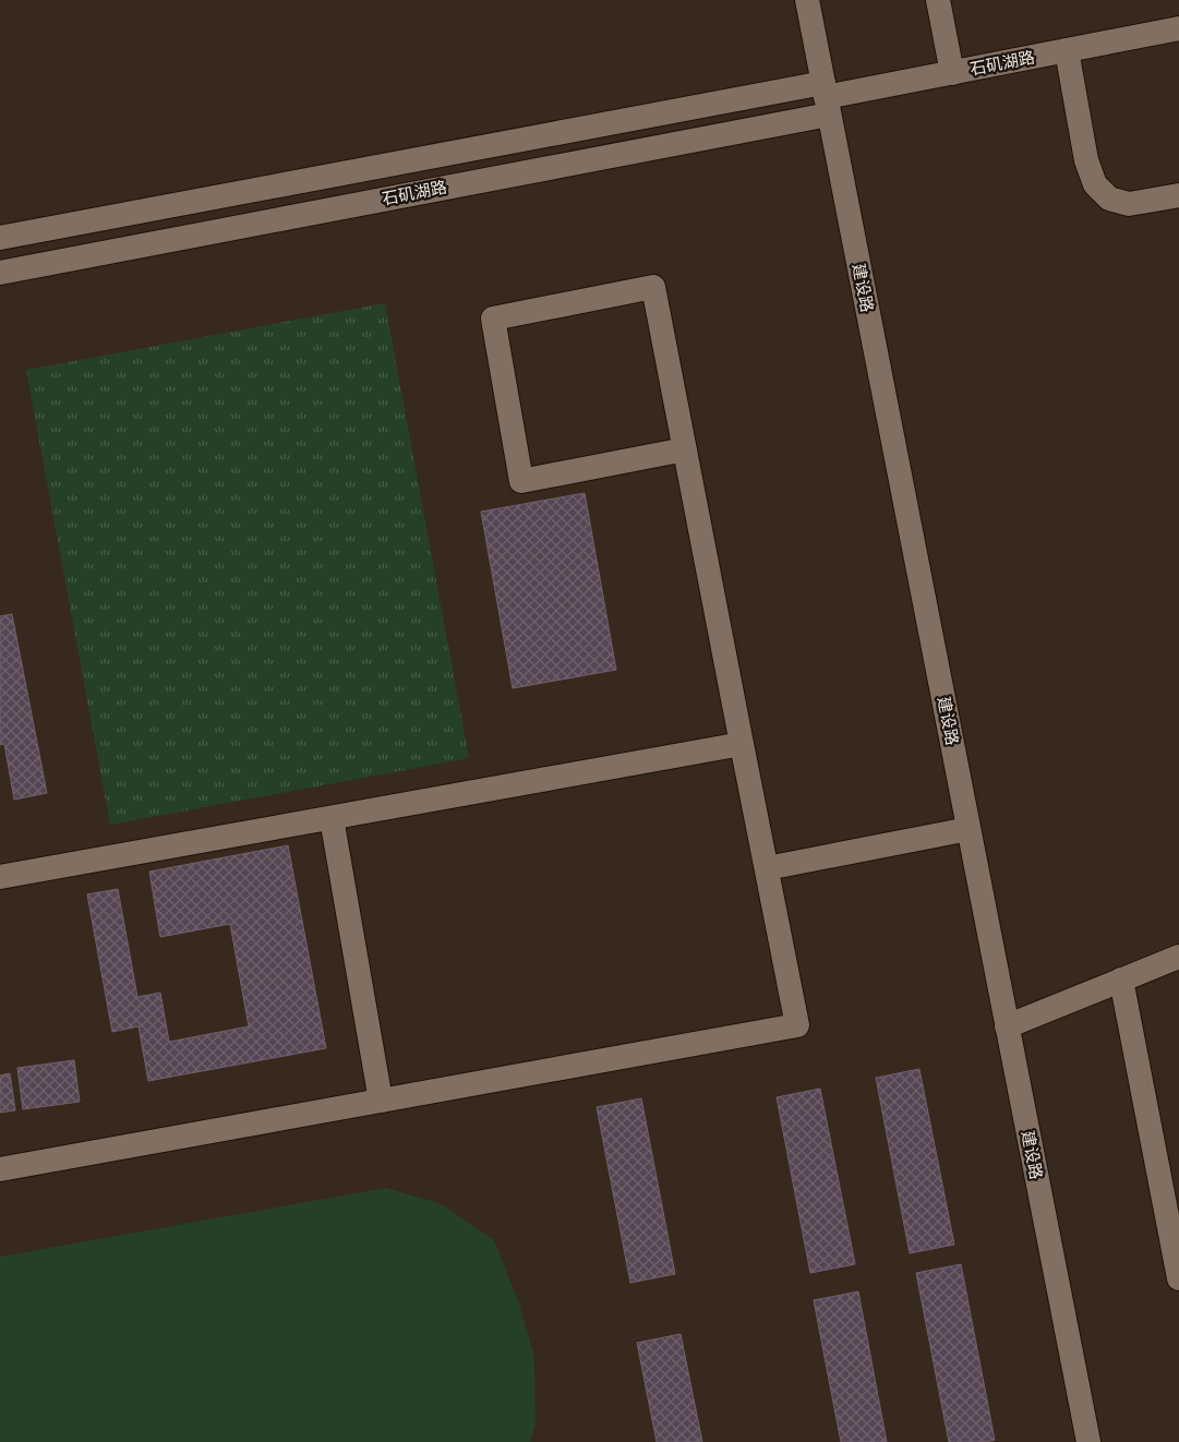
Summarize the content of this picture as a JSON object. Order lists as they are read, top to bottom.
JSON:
{
  "streets": {
    "street": ["石矶湖路", "建设路"]
  },
  "crossings": [
    ["石矶湖路", "建设路"]
  ]
}
